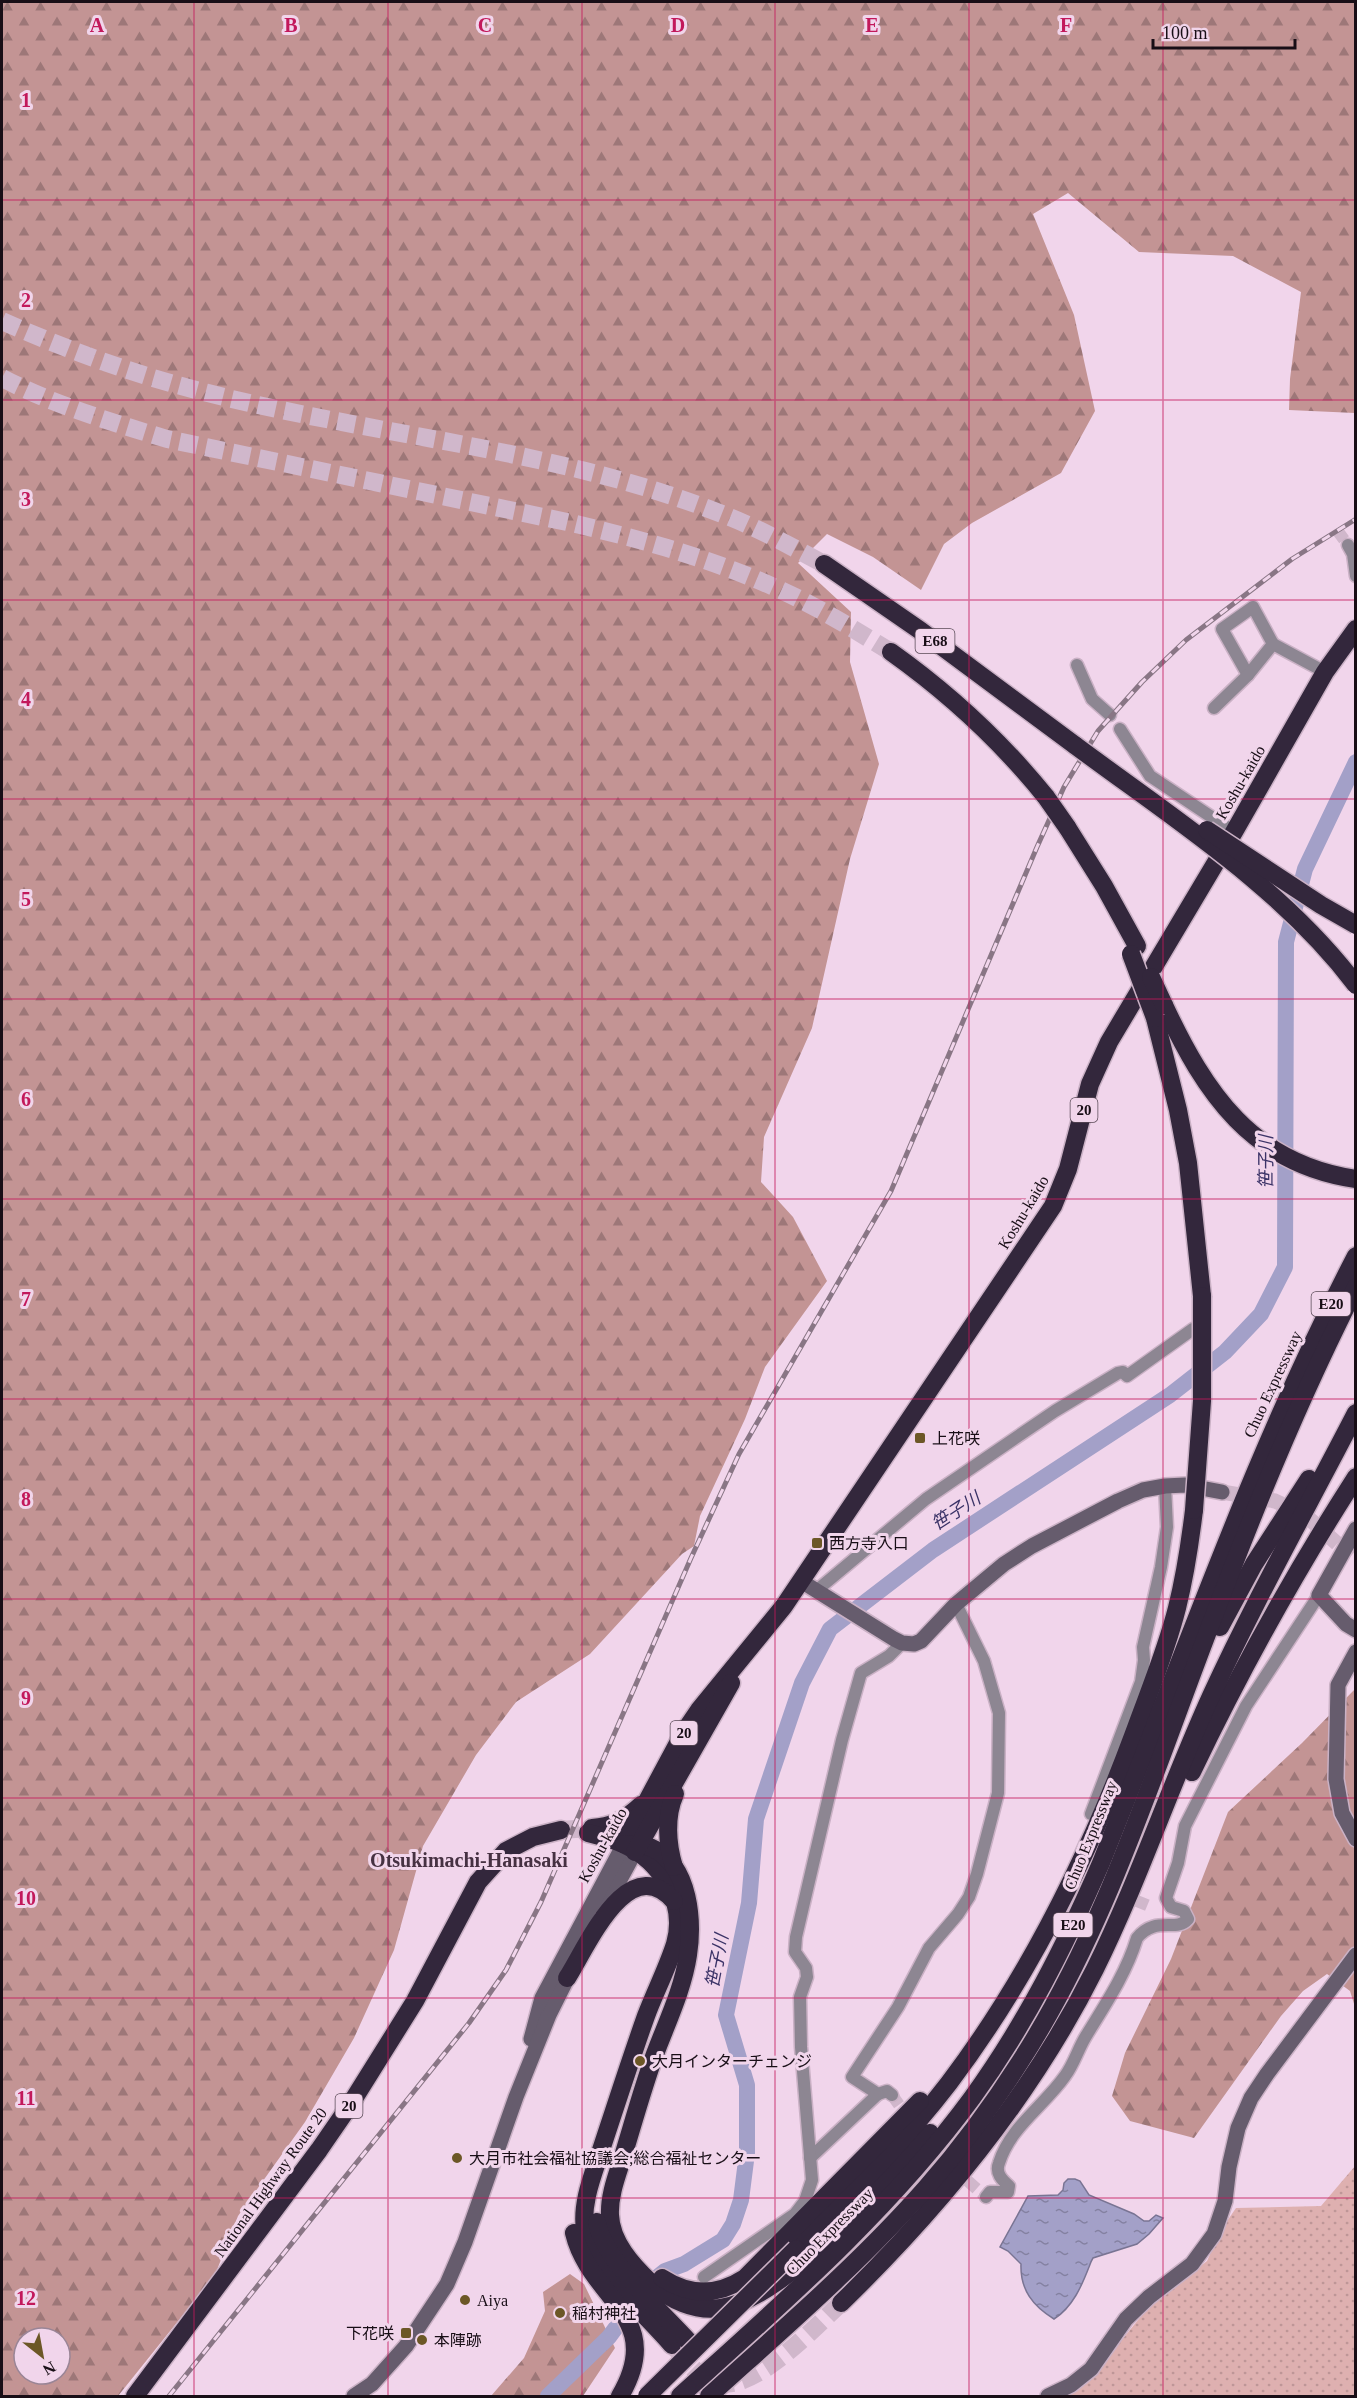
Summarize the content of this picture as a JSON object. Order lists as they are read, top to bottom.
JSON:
{
  "streets": {
    "highway": [
      "E68",
      "Koshu-kaido",
      "20",
      "E20",
      "Chuo Expressway",
      "National Highway Route 20"
    ]
  },
  "districts": ["Otsukimachi-Hanasaki"],
  "water": ["笹子川"],
  "places": {
    "transit": ["上花咲", "西方寺入口", "下花咲"],
    "other": [
      "大月インターチェンジ",
      "大月市社会福祉協議会;総合福祉センター",
      "Aiya",
      "稲村神社",
      "本陣跡"
    ]
  },
  "scale_bar": "100 m",
  "north": "bottom right",
  "grid": {
    "columns": [
      "A",
      "B",
      "C",
      "D",
      "E",
      "F"
    ],
    "rows": [
      "1",
      "2",
      "3",
      "4",
      "5",
      "6",
      "7",
      "8",
      "9",
      "10",
      "11",
      "12"
    ]
  }
}
